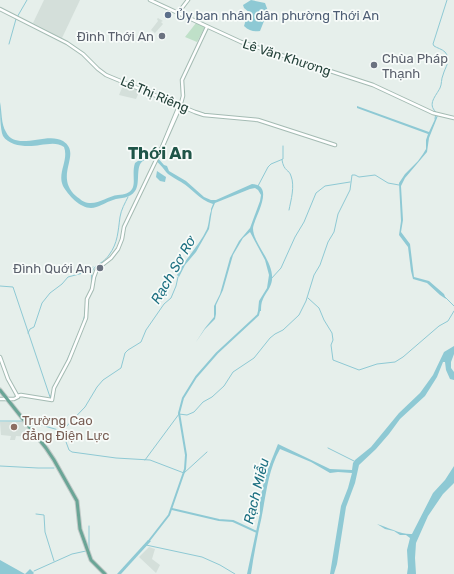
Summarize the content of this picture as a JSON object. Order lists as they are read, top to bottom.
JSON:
{
  "streets": {
    "street": ["Lê Văn Khương", "Lê Thị Riêng"]
  },
  "districts": ["Thới An"],
  "water": ["Rạch Sơ Rơ", "Rạch Miễu"],
  "places": [
    "Ủy ban nhân dân phường Thới An",
    "Đình Thới An",
    "Chùa Pháp Thạnh",
    "Đình Quới An",
    "Trường Cao đẳng Điện Lực"
  ]
}
